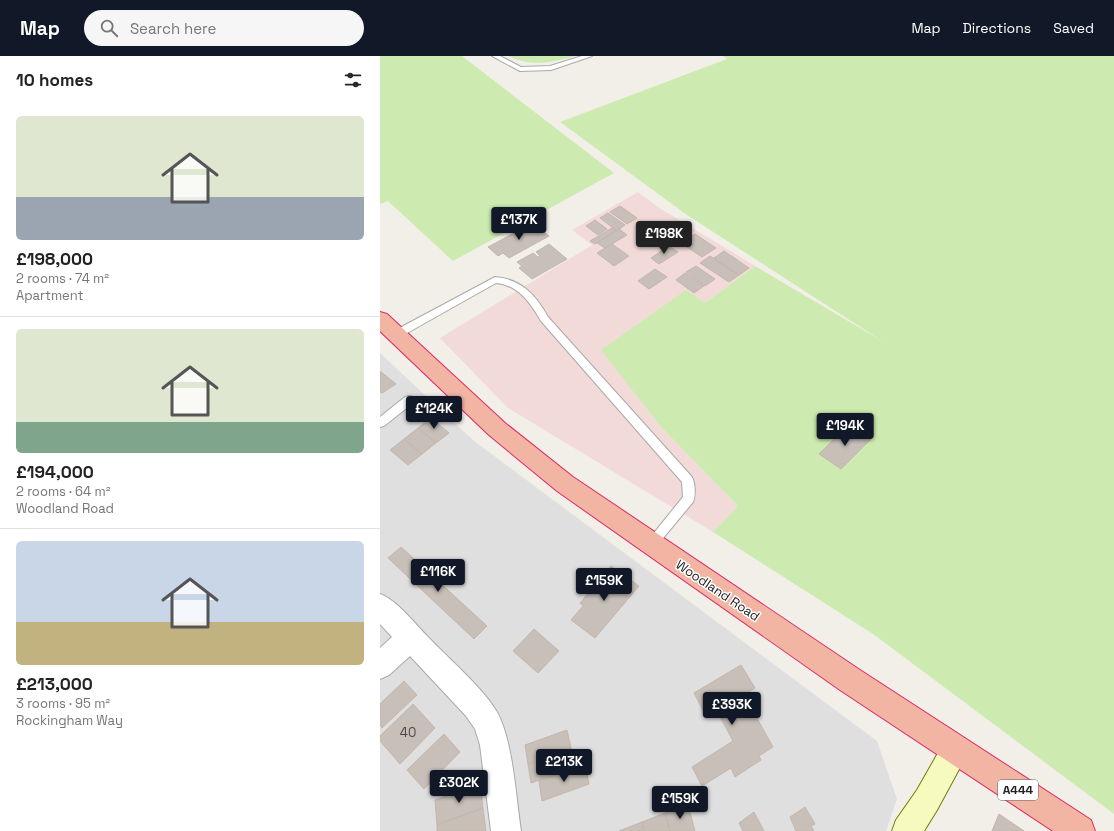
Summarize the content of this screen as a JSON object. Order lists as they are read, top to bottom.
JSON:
{
  "streets": {
    "highway": ["Woodland Road", "A444"]
  },
  "house_numbers": ["40"],
  "page": {
    "header": "Map",
    "search": "Search here",
    "nav": ["Map", "Directions", "Saved"],
    "heading": "10 homes",
    "list": [
      {
        "name": "£198,000",
        "note": "2 rooms · 74 m² · Apartment"
      },
      {
        "name": "£194,000",
        "note": "2 rooms · 64 m² · Woodland Road"
      },
      {
        "name": "£213,000",
        "note": "3 rooms · 95 m² · Rockingham Way"
      }
    ],
    "price": [
      "£137K",
      "£198K",
      "£124K",
      "£194K",
      "£116K",
      "£159K",
      "£393K",
      "£213K",
      "£302K",
      "£159K"
    ]
  }
}
